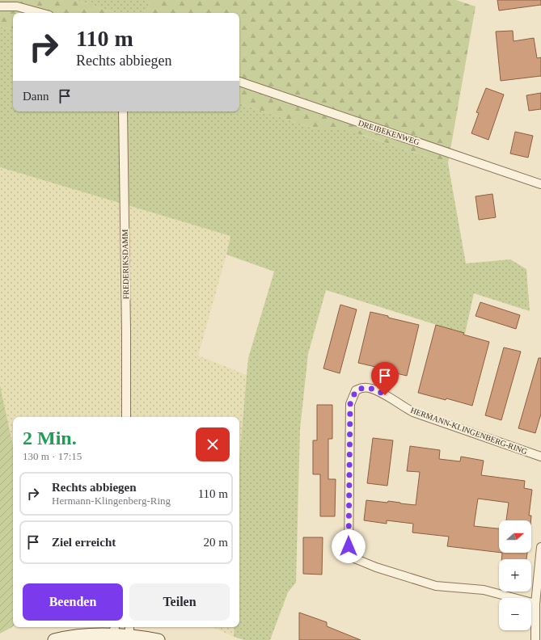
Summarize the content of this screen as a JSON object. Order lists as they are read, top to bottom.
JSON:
{
  "streets": {
    "street": ["DREIBEKENWEG", "FREDERIKSDAMM", "HERMANN-KLINGENBERG-RING"]
  },
  "north": "right",
  "page": {
    "turn": ["110 m", "Rechts abbiegen"],
    "then": "Dann",
    "heading": ["2 Min.", "130 m · 17:15"],
    "list": [
      {
        "name": "Rechts abbiegen",
        "note": "Hermann-Klingenberg-Ring",
        "value": "110 m"
      },
      {
        "name": "Ziel erreicht",
        "value": "20 m"
      }
    ],
    "map_buttons": ["+", "−"],
    "buttons": ["Beenden", "Teilen"]
  }
}
